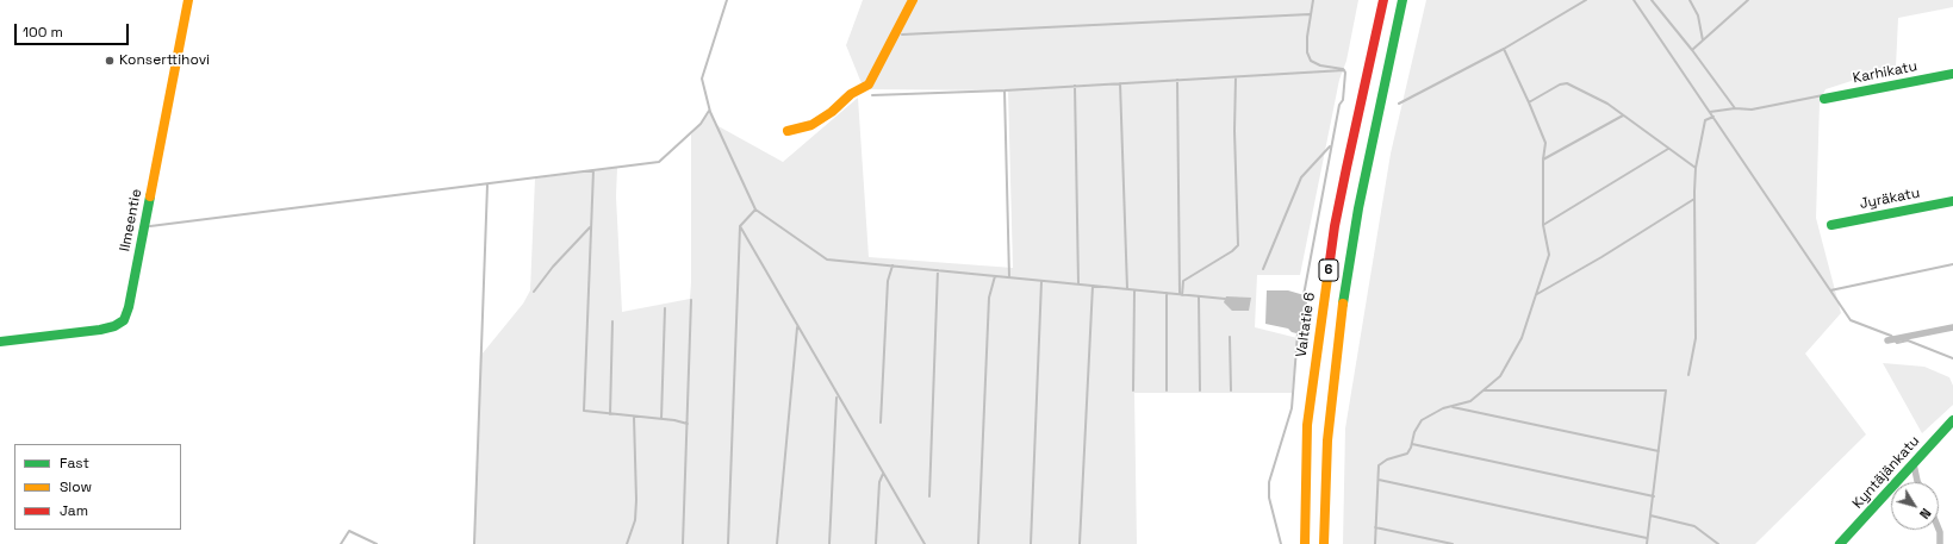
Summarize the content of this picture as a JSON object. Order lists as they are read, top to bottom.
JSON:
{
  "streets": {
    "main road": [
      "Karhikatu",
      "Jyräkatu",
      "Ilmeentie",
      "6",
      "Valtatie 6",
      "Kyntäjänkatu"
    ]
  },
  "places": ["Konserttihovi"],
  "legend": ["Fast", "Slow", "Jam"],
  "scale_bar": "100 m",
  "north": "bottom right"
}
